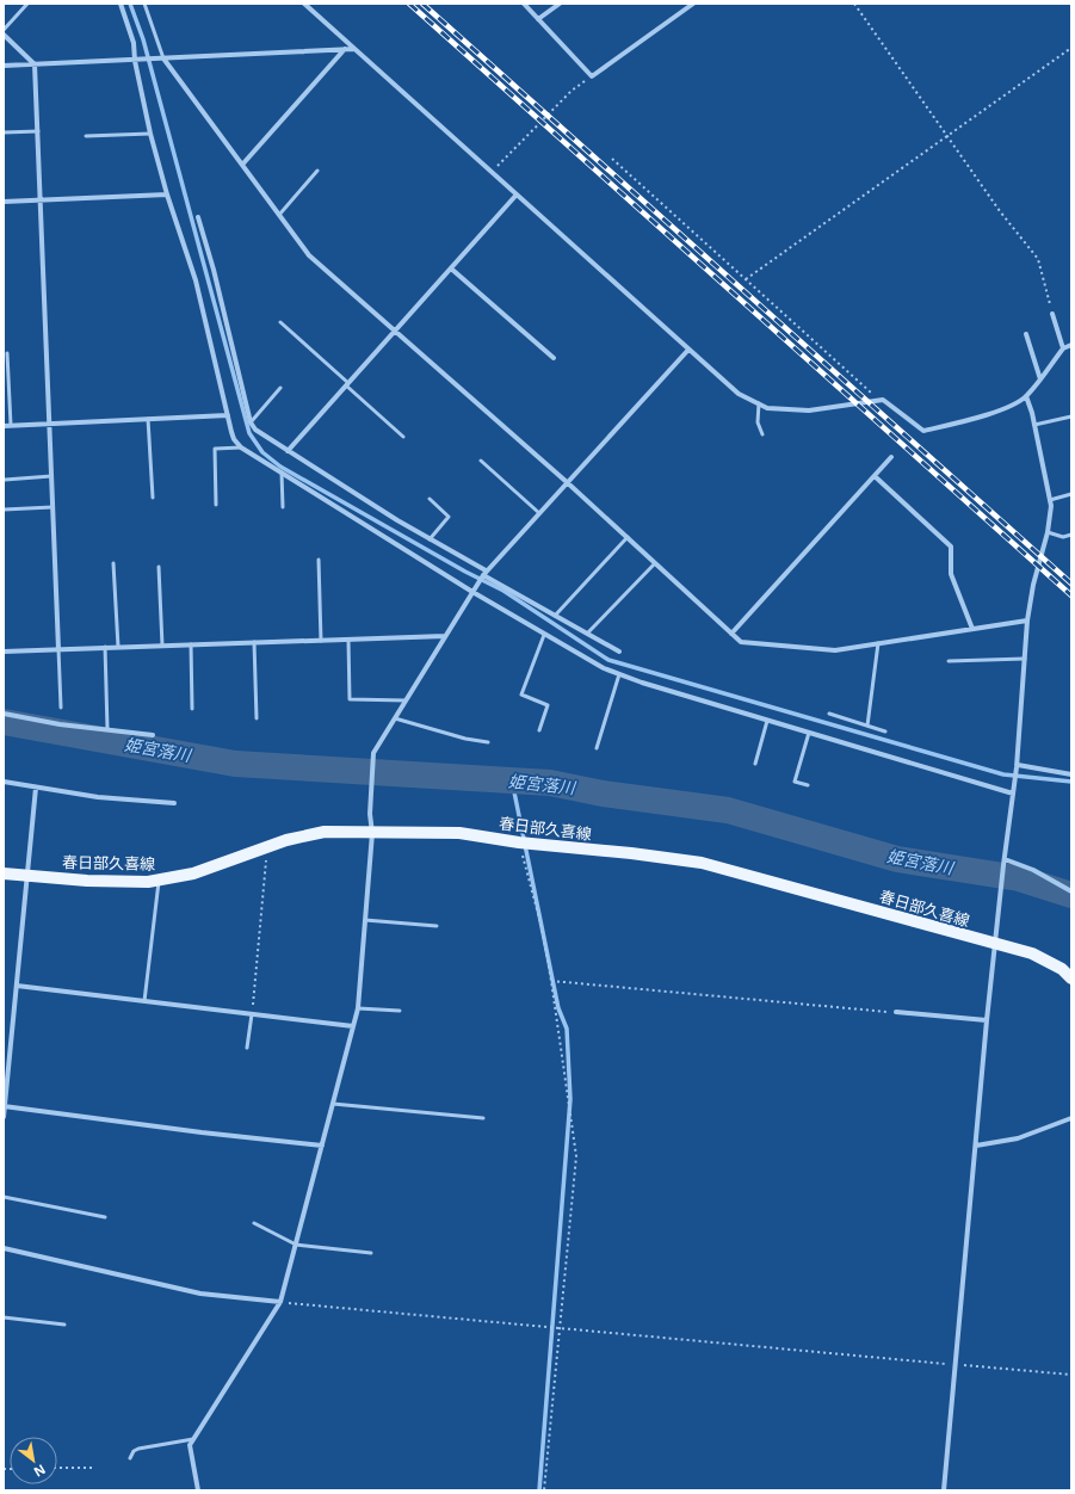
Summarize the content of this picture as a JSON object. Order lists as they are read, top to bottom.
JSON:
{
  "streets": {
    "main road": ["春日部久喜線"]
  },
  "water": ["姫宮落川"],
  "north": "bottom right"
}
